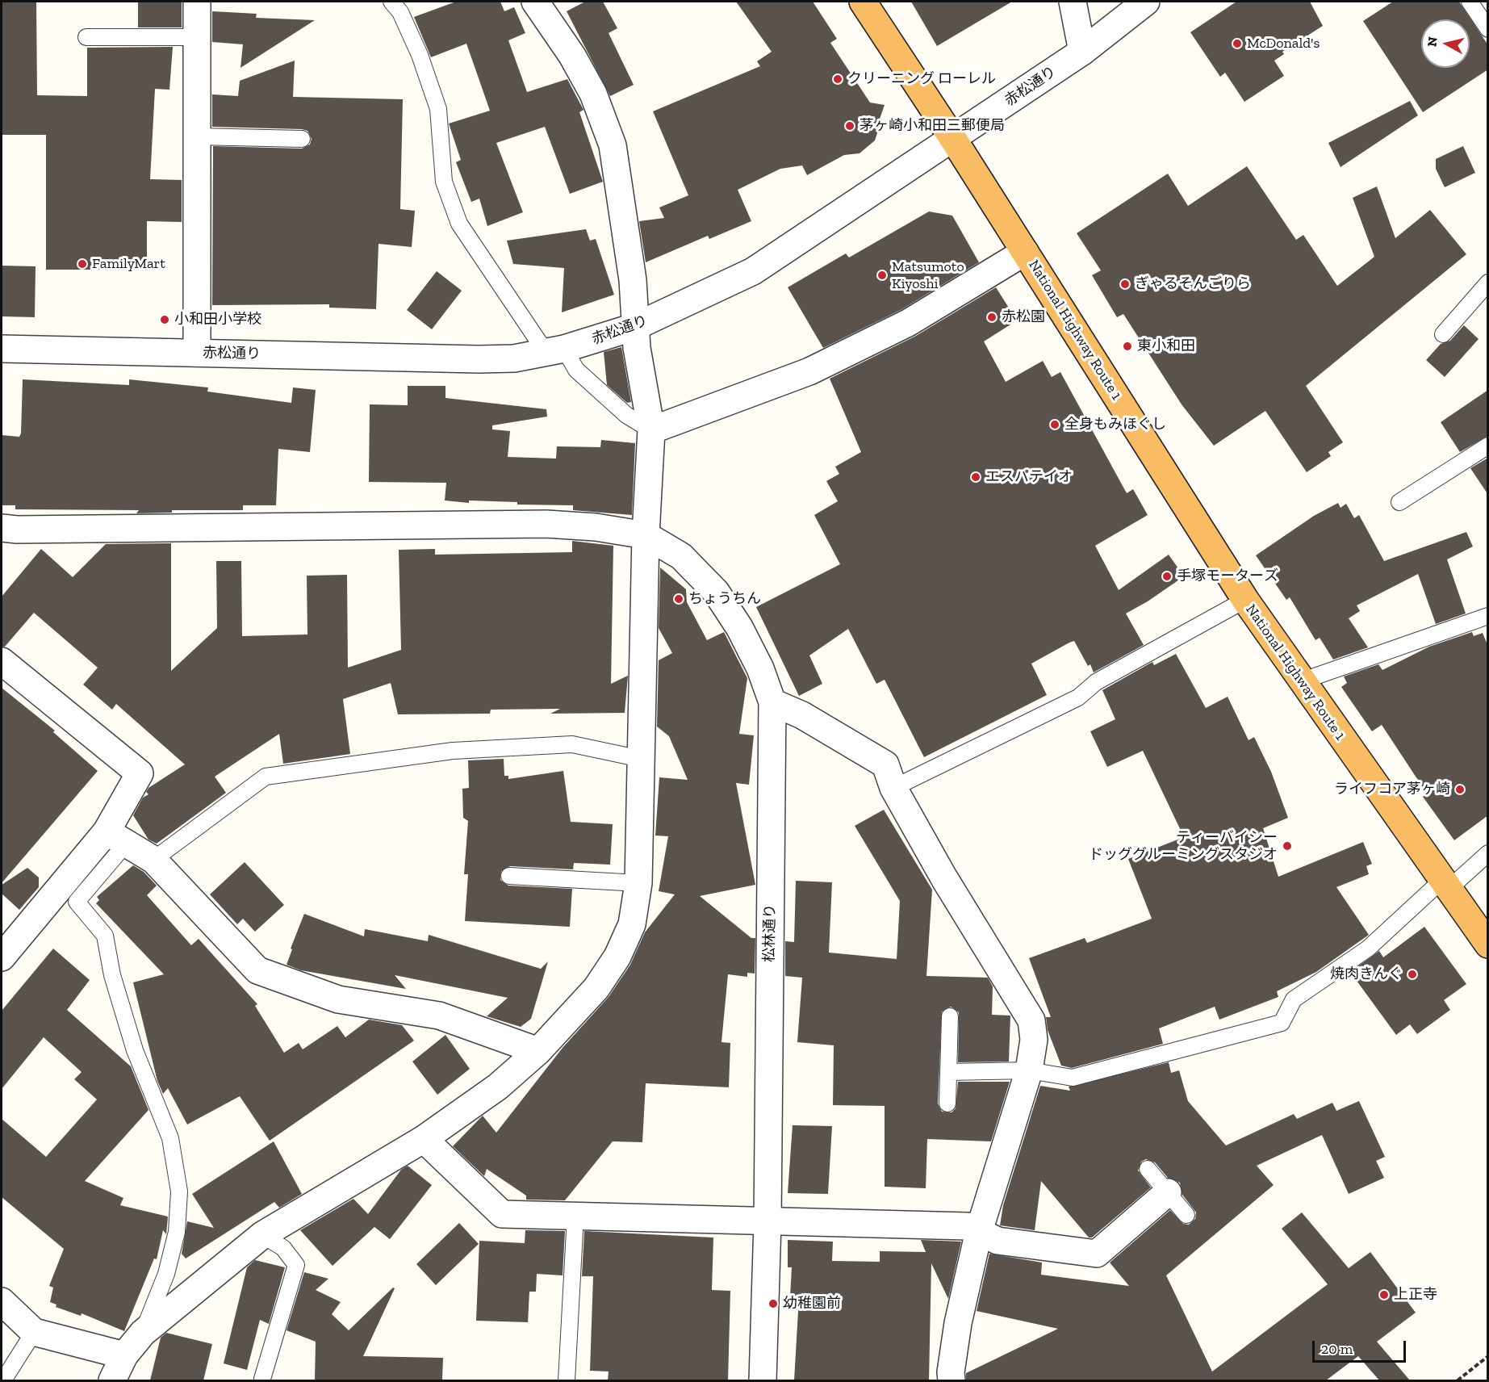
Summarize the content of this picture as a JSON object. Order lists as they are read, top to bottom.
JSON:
{
  "streets": {
    "highway": ["National Highway Route 1"],
    "street": ["赤松通り", "松林通り"]
  },
  "crossings": [
    ["赤松通り", "National Highway Route 1"]
  ],
  "places": [
    "McDonald's",
    "クリーニング ローレル",
    "茅ヶ崎小和田三郵便局",
    "FamilyMart",
    "Matsumoto Kiyoshi",
    "ぎゃるそんごりら",
    "赤松園",
    "小和田小学校",
    "東小和田",
    "全身もみほぐし",
    "エスパテイオ",
    "手塚モーターズ",
    "ちょうちん",
    "ライフコア茅ヶ崎",
    "ティーバイシー ドッググルーミングスタジオ",
    "焼肉きんぐ",
    "上正寺",
    "幼稚園前"
  ],
  "scale_bar": "20 m",
  "north": "left"
}
